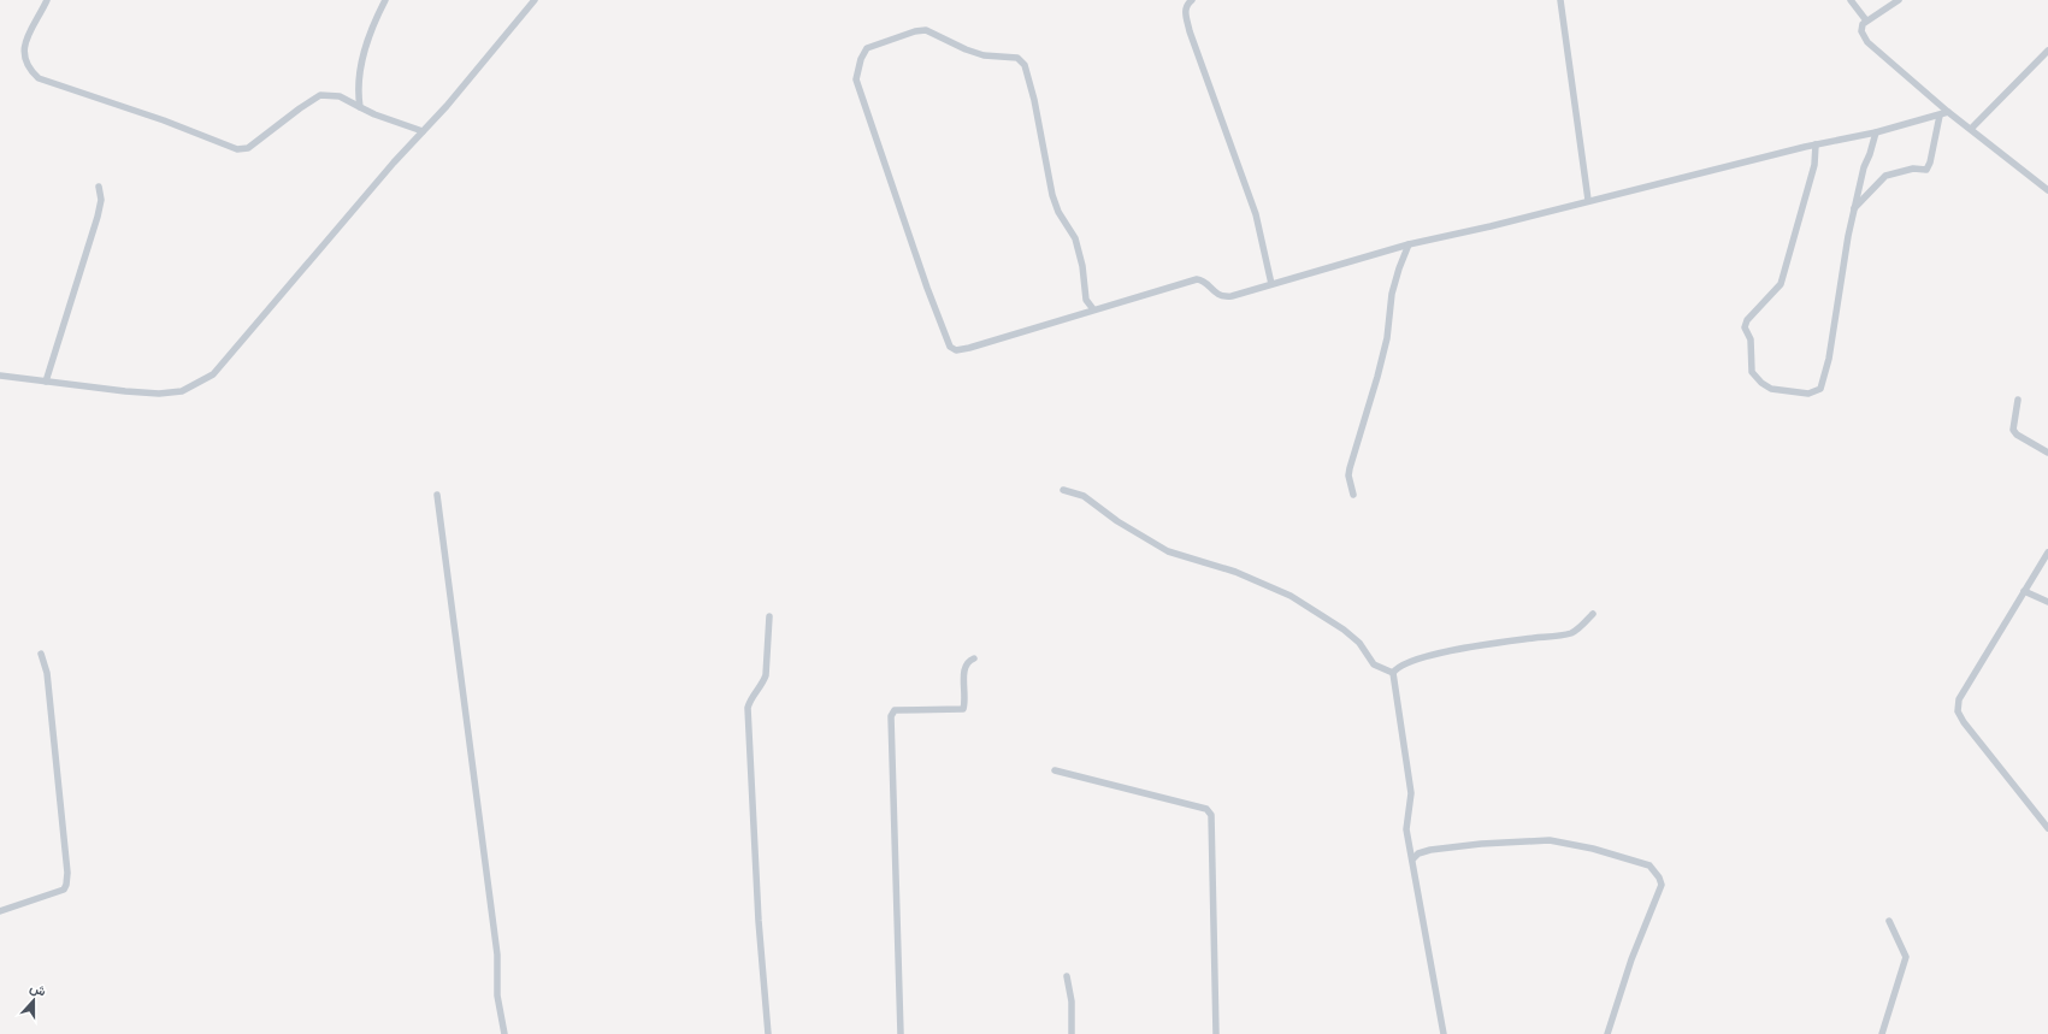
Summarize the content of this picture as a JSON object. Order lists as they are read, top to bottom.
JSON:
{
  "north": "top"
}
